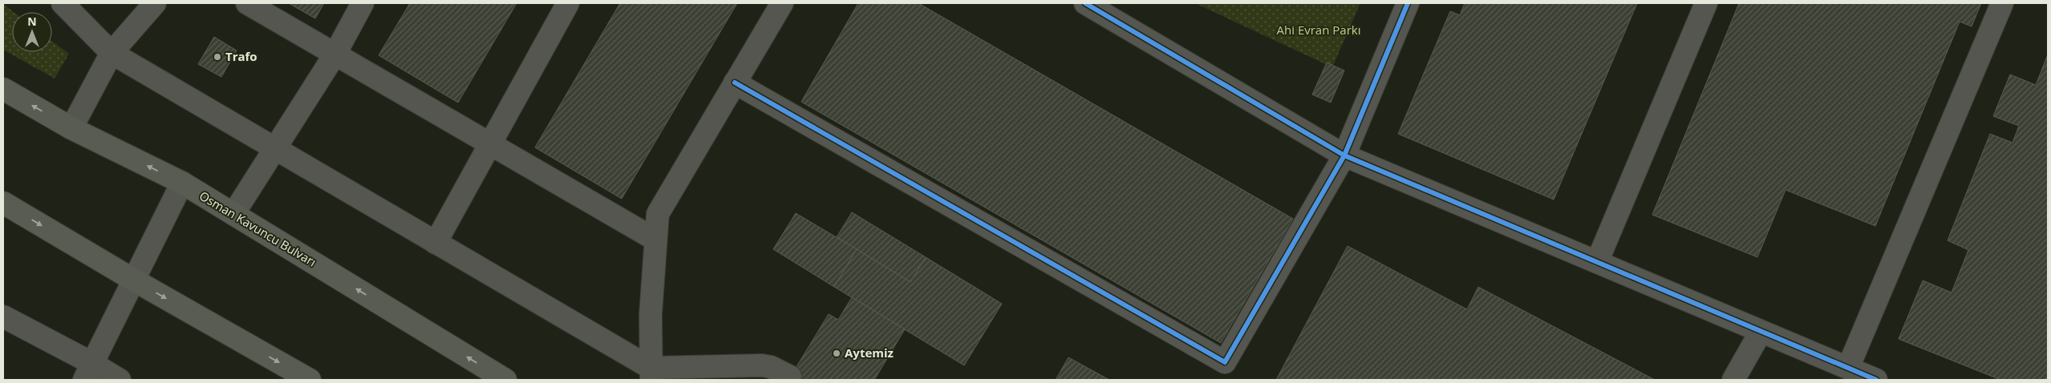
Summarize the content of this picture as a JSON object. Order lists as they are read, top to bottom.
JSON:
{
  "streets": {
    "highway": ["Osman Kavuncu Bulvarı"]
  },
  "parks": ["Ahi Evran Parkı"],
  "places": ["Trafo", "Aytemiz"],
  "north": "top"
}
